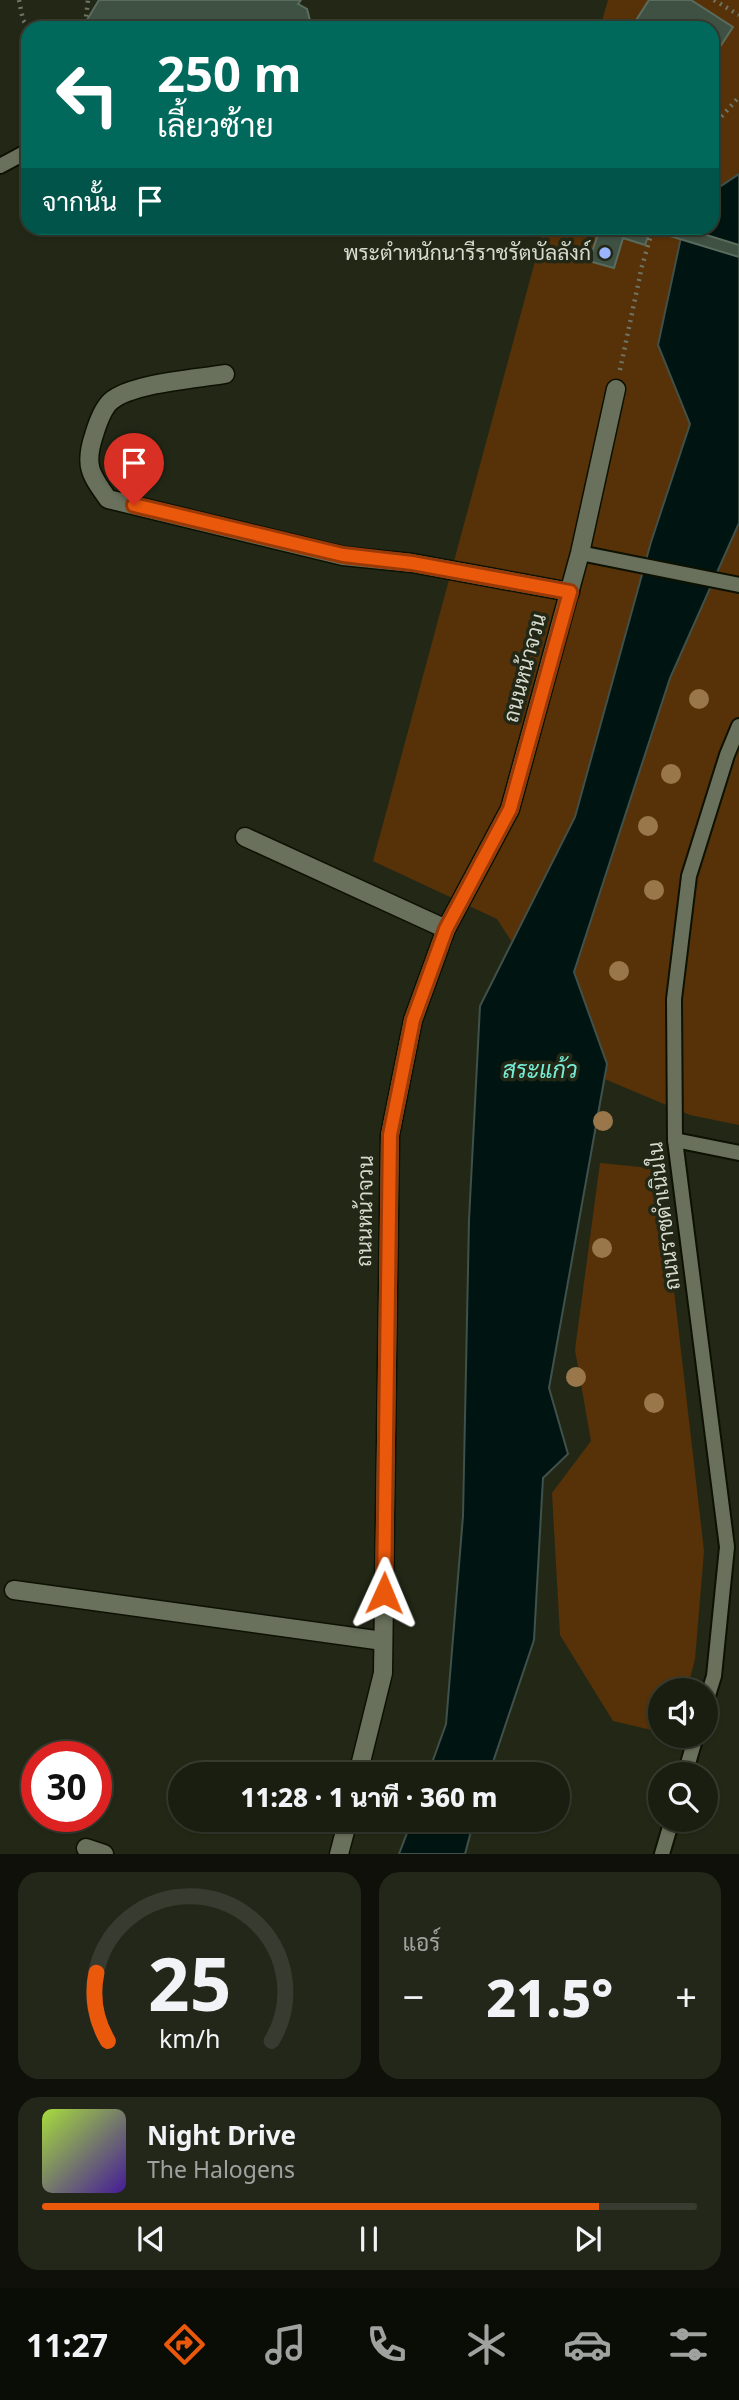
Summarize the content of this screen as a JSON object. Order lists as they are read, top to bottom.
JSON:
{
  "streets": {
    "street": ["ถนนหน้าจวน"],
    "lane": ["ถนนราชดำเนินใน"]
  },
  "water": ["สระแก้ว"],
  "places": ["พระตำหนักนารีราชรัตบัลลังก์"],
  "page": {
    "turn": ["250 m", "เลี้ยวซ้าย"],
    "then": "จากนั้น",
    "limit": "30",
    "trip": "11:28 · 1 นาที · 360 m",
    "tile": "แอร์",
    "heat": ["−", "21.5°", "+"],
    "song": ["Night Drive", "The Halogens"],
    "tabs": "11:27",
    "gauge": ["25", "km/h"]
  }
}
